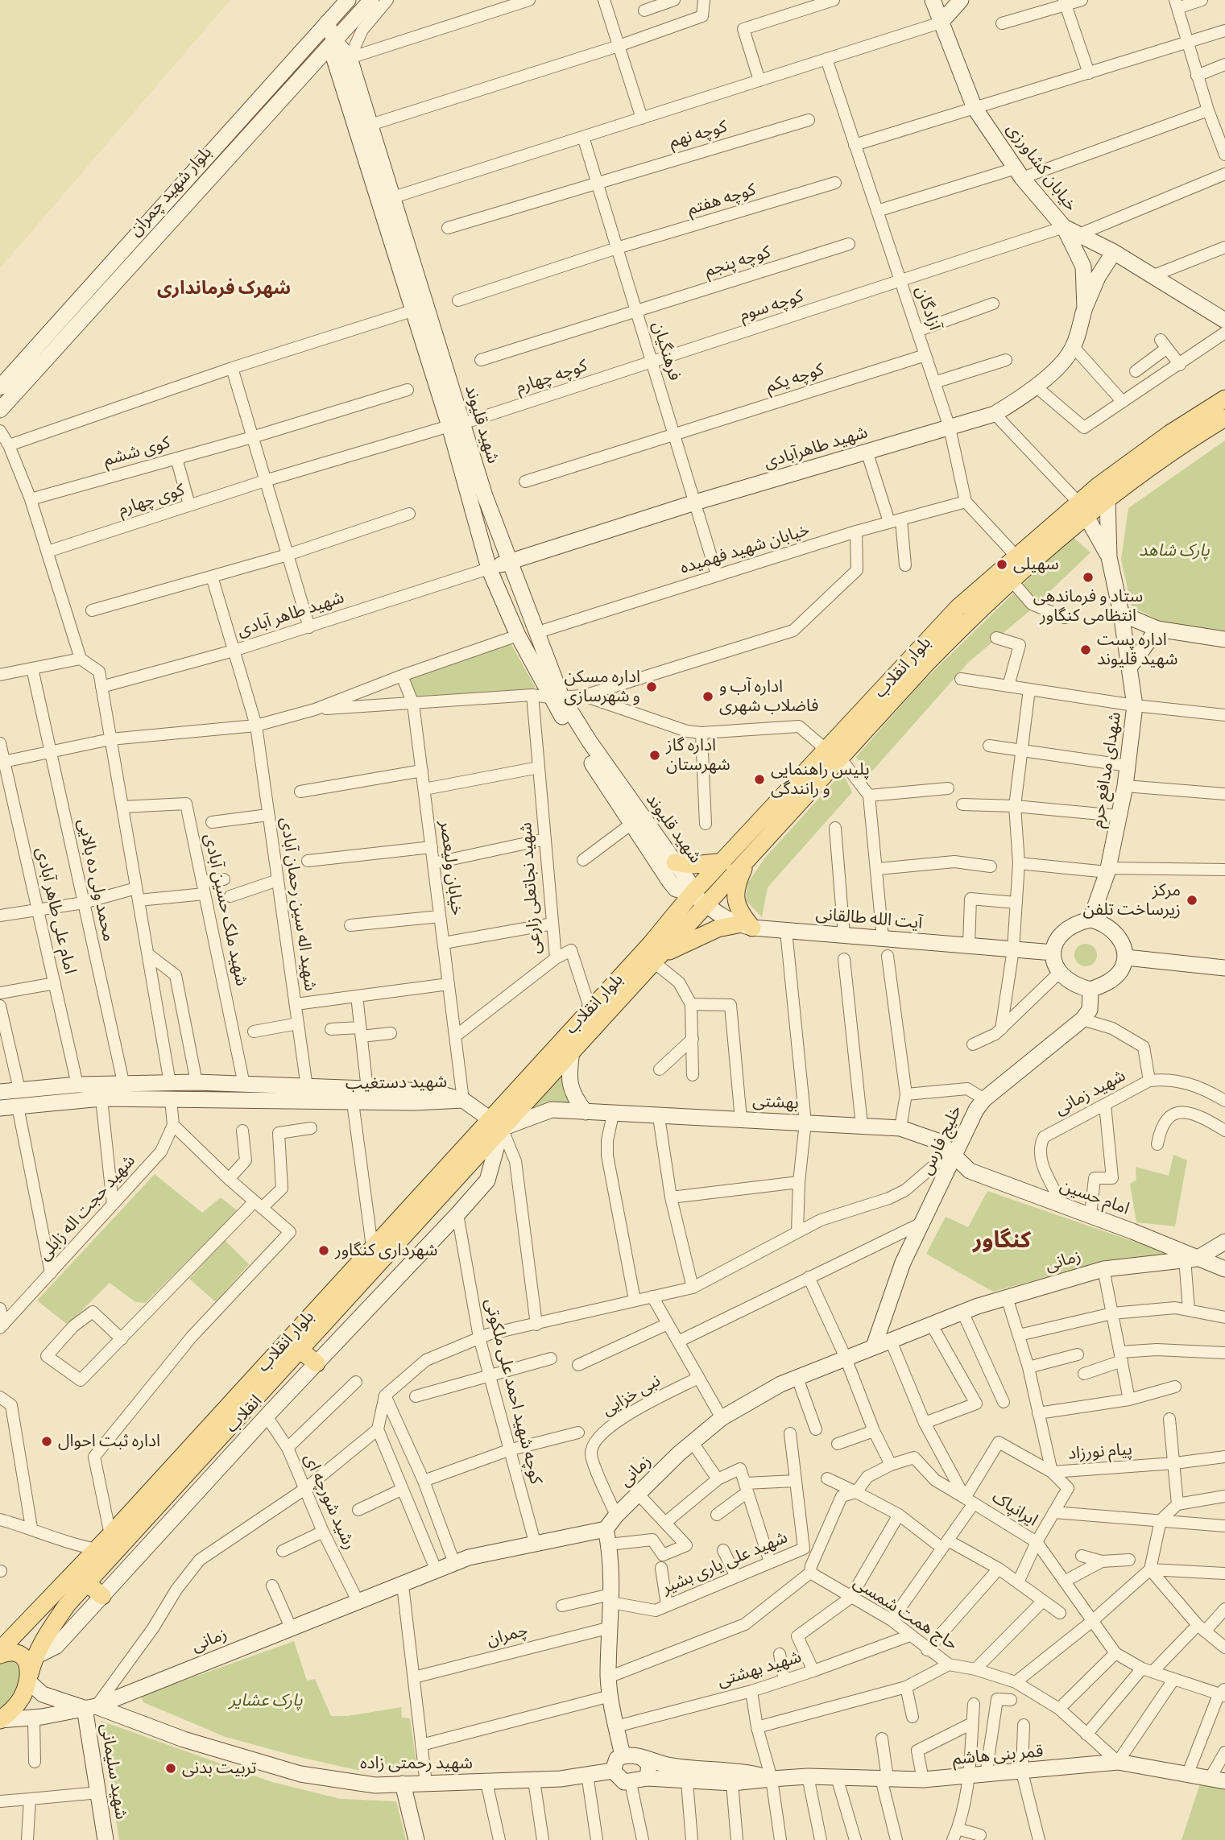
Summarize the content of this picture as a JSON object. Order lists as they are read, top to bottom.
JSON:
{
  "streets": {
    "main road": ["بلوار انقلاب"],
    "street": [
      "کوچه نهم",
      "خیابان کشاورزی",
      "بلوار شهید چمران",
      "کوچه هفتم",
      "کوچه پنجم",
      "کوچه سوم",
      "آزادگان",
      "فرهنگیان",
      "کوچه چهارم",
      "کوچه یکم",
      "شهید قلیوند",
      "شهید طاهرآبادی",
      "کوی ششم",
      "کوی چهارم",
      "خیابان شهید فهمیده",
      "شهید طاهر آبادی",
      "شهدای مدافع حرم",
      "خیابان ولیعصر",
      "محمد ولی ده بالایی",
      "شهید نجاتعلی زارعی",
      "شهید اله سین رحمان آبادی",
      "شهید ملک حسین آبادی",
      "امام علی طاهر آبادی",
      "آیت الله طالقانی",
      "شهید دستغیب",
      "شهید زمانی",
      "بهشتی",
      "خلیج فارس",
      "امام حسین",
      "شهید حجت اله زابلی",
      "زمانی",
      "کوچه شهید احمد علی ملکوتی",
      "نبی خزایی",
      "انقلاب",
      "پیام نورزاد",
      "رشید شورچه ای",
      "ایرانپاک",
      "شهید علی یاری بشیر",
      "حاج همت شمسی",
      "چمران",
      "شهید بهشتی",
      "قمر بنی هاشم",
      "شهید رحمتی زاده",
      "شهید سلیمانی"
    ]
  },
  "crossings": [
    ["کوچه نهم", "فرهنگیان"],
    ["خیابان کشاورزی", "کوچه سوم"],
    ["بلوار شهید چمران", "شهید قلیوند"],
    ["کوچه هفتم", "فرهنگیان"],
    ["کوچه پنجم", "فرهنگیان"],
    ["کوچه سوم", "آزادگان"],
    ["کوچه سوم", "فرهنگیان"],
    ["کوچه سوم", "کوچه چهارم"],
    ["آزادگان", "کوچه یکم"],
    ["آزادگان", "شهید طاهرآبادی"],
    ["آزادگان", "خیابان شهید فهمیده"],
    ["فرهنگیان", "کوچه چهارم"],
    ["فرهنگیان", "کوچه یکم"],
    ["فرهنگیان", "شهید طاهرآبادی"],
    ["فرهنگیان", "خیابان شهید فهمیده"],
    ["کوچه چهارم", "شهید قلیوند"],
    ["کوچه چهارم", "کوی چهارم"],
    ["شهید قلیوند", "شهید طاهرآبادی"],
    ["شهید قلیوند", "خیابان شهید فهمیده"],
    ["شهید قلیوند", "شهید طاهر آبادی"],
    ["شهید قلیوند", "بلوار انقلاب"],
    ["شهید قلیوند", "آیت الله طالقانی"],
    ["شهید طاهرآبادی", "شهید طاهر آبادی"],
    ["شهید طاهر آبادی", "شهید اله سین رحمان آبادی"],
    ["بلوار انقلاب", "آیت الله طالقانی"],
    ["بلوار انقلاب", "بهشتی"],
    ["بلوار انقلاب", "زمانی"],
    ["بلوار انقلاب", "انقلاب"],
    ["بلوار انقلاب", "شهید رحمتی زاده"],
    ["شهدای مدافع حرم", "آیت الله طالقانی"],
    ["خیابان ولیعصر", "شهید نجاتعلی زارعی"],
    ["محمد ولی ده بالایی", "شهید دستغیب"],
    ["شهید اله سین رحمان آبادی", "شهید دستغیب"],
    ["شهید ملک حسین آبادی", "شهید دستغیب"],
    ["امام علی طاهر آبادی", "شهید دستغیب"],
    ["شهید دستغیب", "شهید حجت اله زابلی"],
    ["شهید زمانی", "امام حسین"],
    ["بهشتی", "خلیج فارس"],
    ["بهشتی", "امام حسین"],
    ["بهشتی", "انقلاب"],
    ["خلیج فارس", "امام حسین"],
    ["خلیج فارس", "زمانی"],
    ["امام حسین", "زمانی"],
    ["زمانی", "کوچه شهید احمد علی ملکوتی"],
    ["زمانی", "نبی خزایی"],
    ["زمانی", "رشید شورچه ای"],
    ["زمانی", "ایرانپاک"],
    ["زمانی", "شهید رحمتی زاده"],
    ["زمانی", "شهید سلیمانی"],
    ["کوچه شهید احمد علی ملکوتی", "انقلاب"],
    ["انقلاب", "رشید شورچه ای"],
    ["پیام نورزاد", "ایرانپاک"],
    ["حاج همت شمسی", "شهید بهشتی"],
    ["حاج همت شمسی", "قمر بنی هاشم"],
    ["قمر بنی هاشم", "شهید رحمتی زاده"],
    ["شهید رحمتی زاده", "شهید سلیمانی"]
  ],
  "districts": ["شهرک فرمانداری", "کنگاور"],
  "parks": ["پارک شاهد", "پارک عشایر"],
  "places": [
    "سهیلی",
    "ستاد و فرماندهی انتظامی کنگاور",
    "اداره پست شهید قلیوند",
    "اداره مسکن و شهرسازی",
    "اداره آب و فاضلاب شهری",
    "اداره گاز شهرستان",
    "پلیس راهنمایی و رانندگی",
    "مرکز زیرساخت تلفن",
    "شهرداری کنگاور",
    "اداره ثبت احوال",
    "تربیت بدنی"
  ]
}
